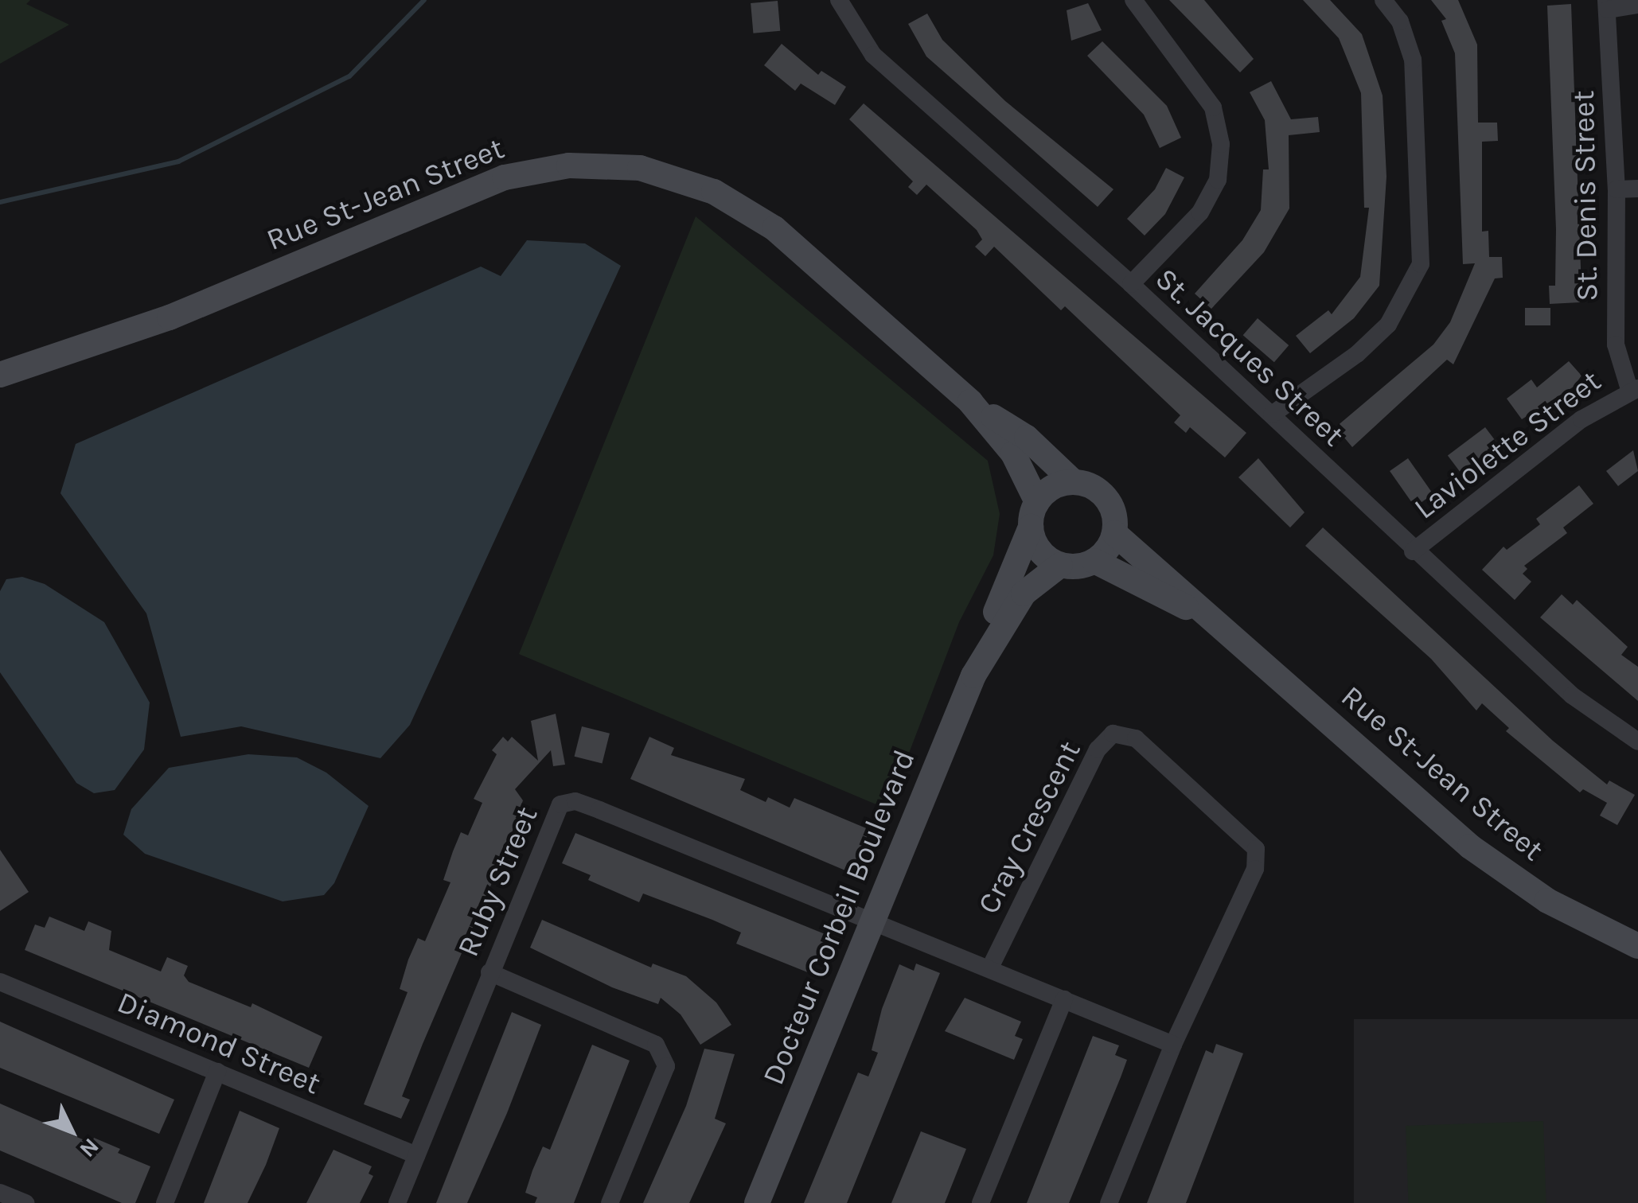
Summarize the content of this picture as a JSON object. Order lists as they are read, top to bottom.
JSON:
{
  "streets": {
    "main road": ["Rue St-Jean Street", "Docteur Corbeil Boulevard"],
    "street": [
      "St. Denis Street",
      "St. Jacques Street",
      "Laviolette Street",
      "Cray Crescent",
      "Ruby Street",
      "Diamond Street"
    ]
  },
  "crossings": [
    ["Rue St-Jean Street", "Docteur Corbeil Boulevard"],
    ["St. Denis Street", "Laviolette Street"],
    ["St. Jacques Street", "Laviolette Street"],
    ["Ruby Street", "Docteur Corbeil Boulevard"],
    ["Ruby Street", "Diamond Street"]
  ],
  "north": "bottom right"
}
